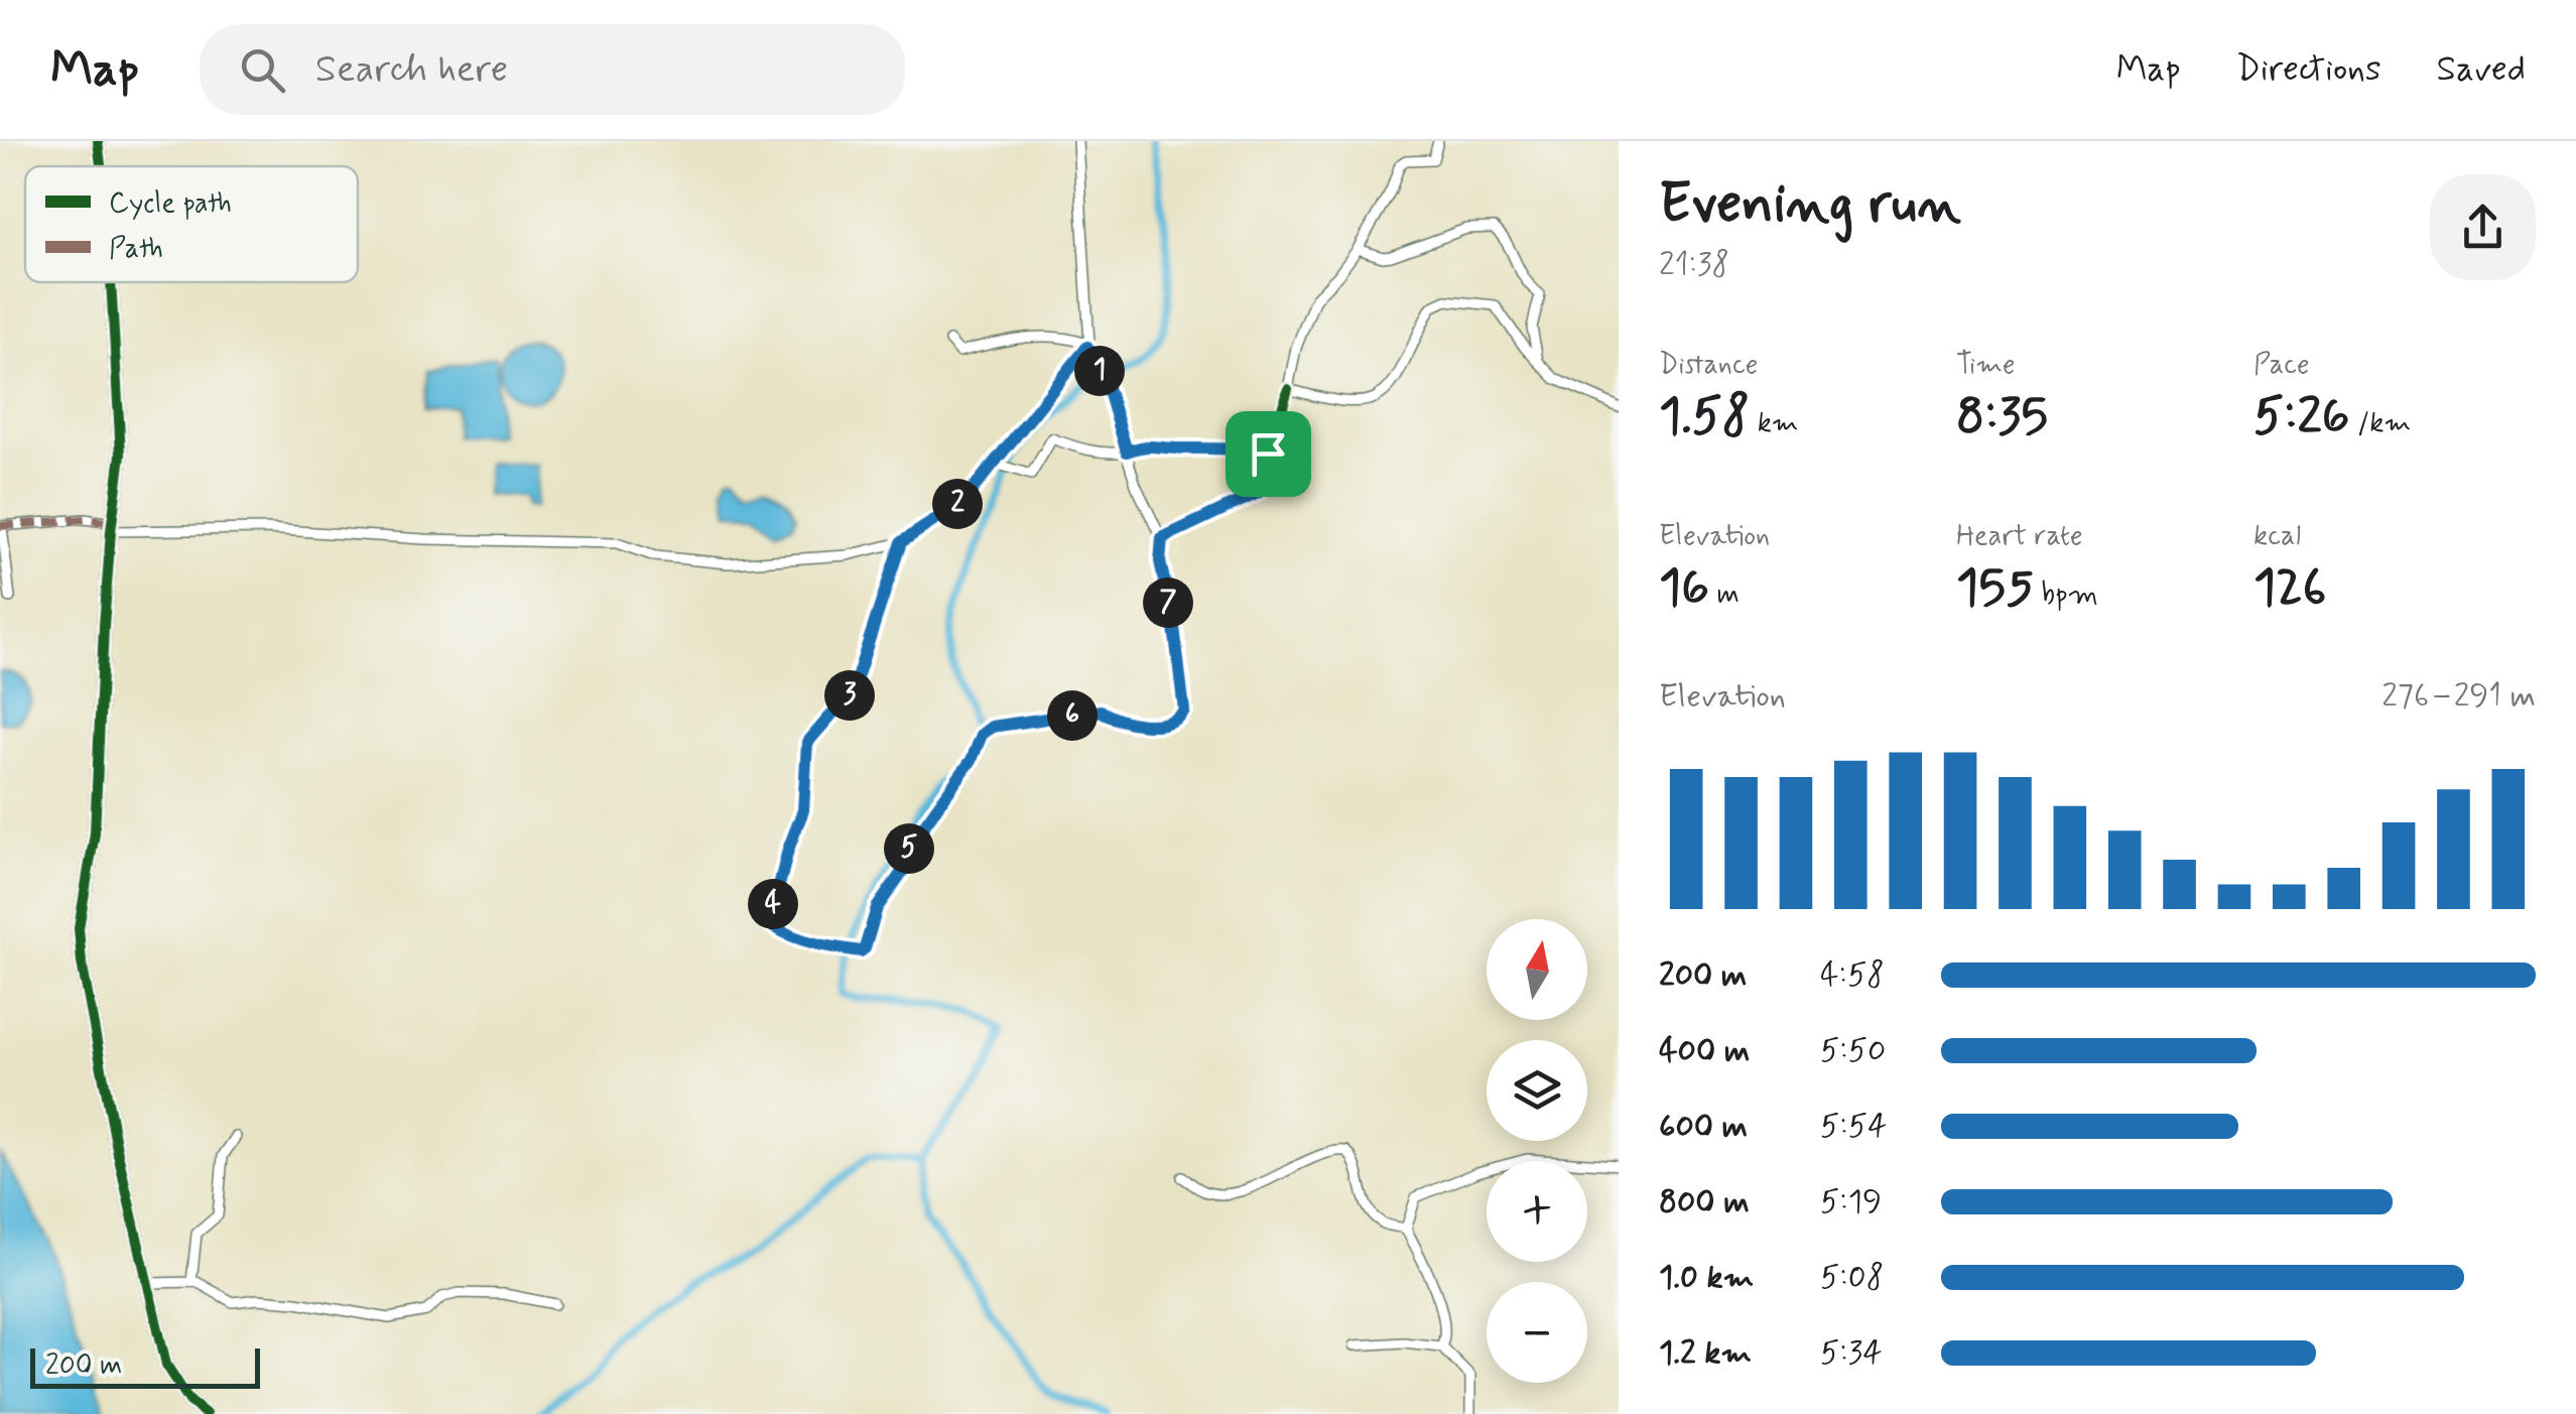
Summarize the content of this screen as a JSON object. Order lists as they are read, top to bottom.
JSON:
{
  "legend": ["Cycle path", "Path"],
  "scale_bar": "200 m",
  "north": "top",
  "page": {
    "header": "Map",
    "search": "Search here",
    "nav": ["Map", "Directions", "Saved"],
    "heading": ["Evening run", "21:38"],
    "stats": [
      ["Distance", "1.58 km"],
      ["Time", "8:35"],
      ["Pace", "5:26 /km"],
      ["Elevation", "16 m"],
      ["Heart rate", "155 bpm"],
      ["kcal", "126"]
    ],
    "pins": [
      "1",
      "2",
      "7",
      "3",
      "6",
      "5",
      "4"
    ],
    "chart": ["Elevation", "276–291 m"],
    "map_buttons": ["+", "−"],
    "list": [
      {
        "name": "200 m",
        "note": "4:58"
      },
      {
        "name": "400 m",
        "note": "5:50"
      },
      {
        "name": "600 m",
        "note": "5:54"
      },
      {
        "name": "800 m",
        "note": "5:19"
      },
      {
        "name": "1.0 km",
        "note": "5:08"
      },
      {
        "name": "1.2 km",
        "note": "5:34"
      }
    ],
    "scale": "200 m"
  }
}
